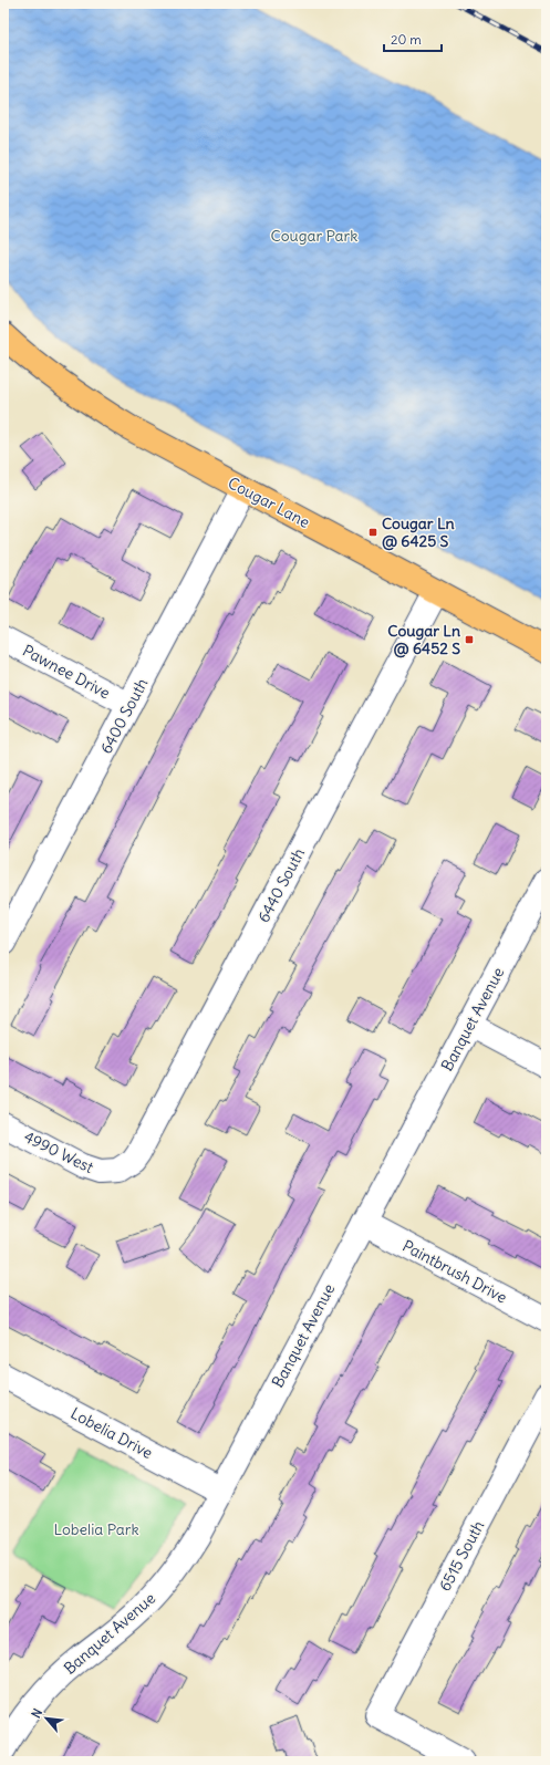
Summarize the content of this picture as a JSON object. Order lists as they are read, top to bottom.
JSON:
{
  "streets": {
    "main road": ["Cougar Lane"],
    "street": [
      "Pawnee Drive",
      "6400 South",
      "6440 South",
      "Banquet Avenue",
      "4990 West",
      "Paintbrush Drive",
      "Lobelia Drive",
      "6515 South"
    ]
  },
  "crossings": [
    ["Cougar Lane", "6400 South"],
    ["Cougar Lane", "6440 South"],
    ["Pawnee Drive", "6400 South"],
    ["6440 South", "4990 West"],
    ["Banquet Avenue", "Paintbrush Drive"],
    ["Banquet Avenue", "Lobelia Drive"]
  ],
  "parks": ["Cougar Park", "Lobelia Park"],
  "places": {
    "transit": ["Cougar Ln @ 6425 S", "Cougar Ln @ 6452 S"]
  },
  "scale_bar": "20 m",
  "north": "top left"
}
